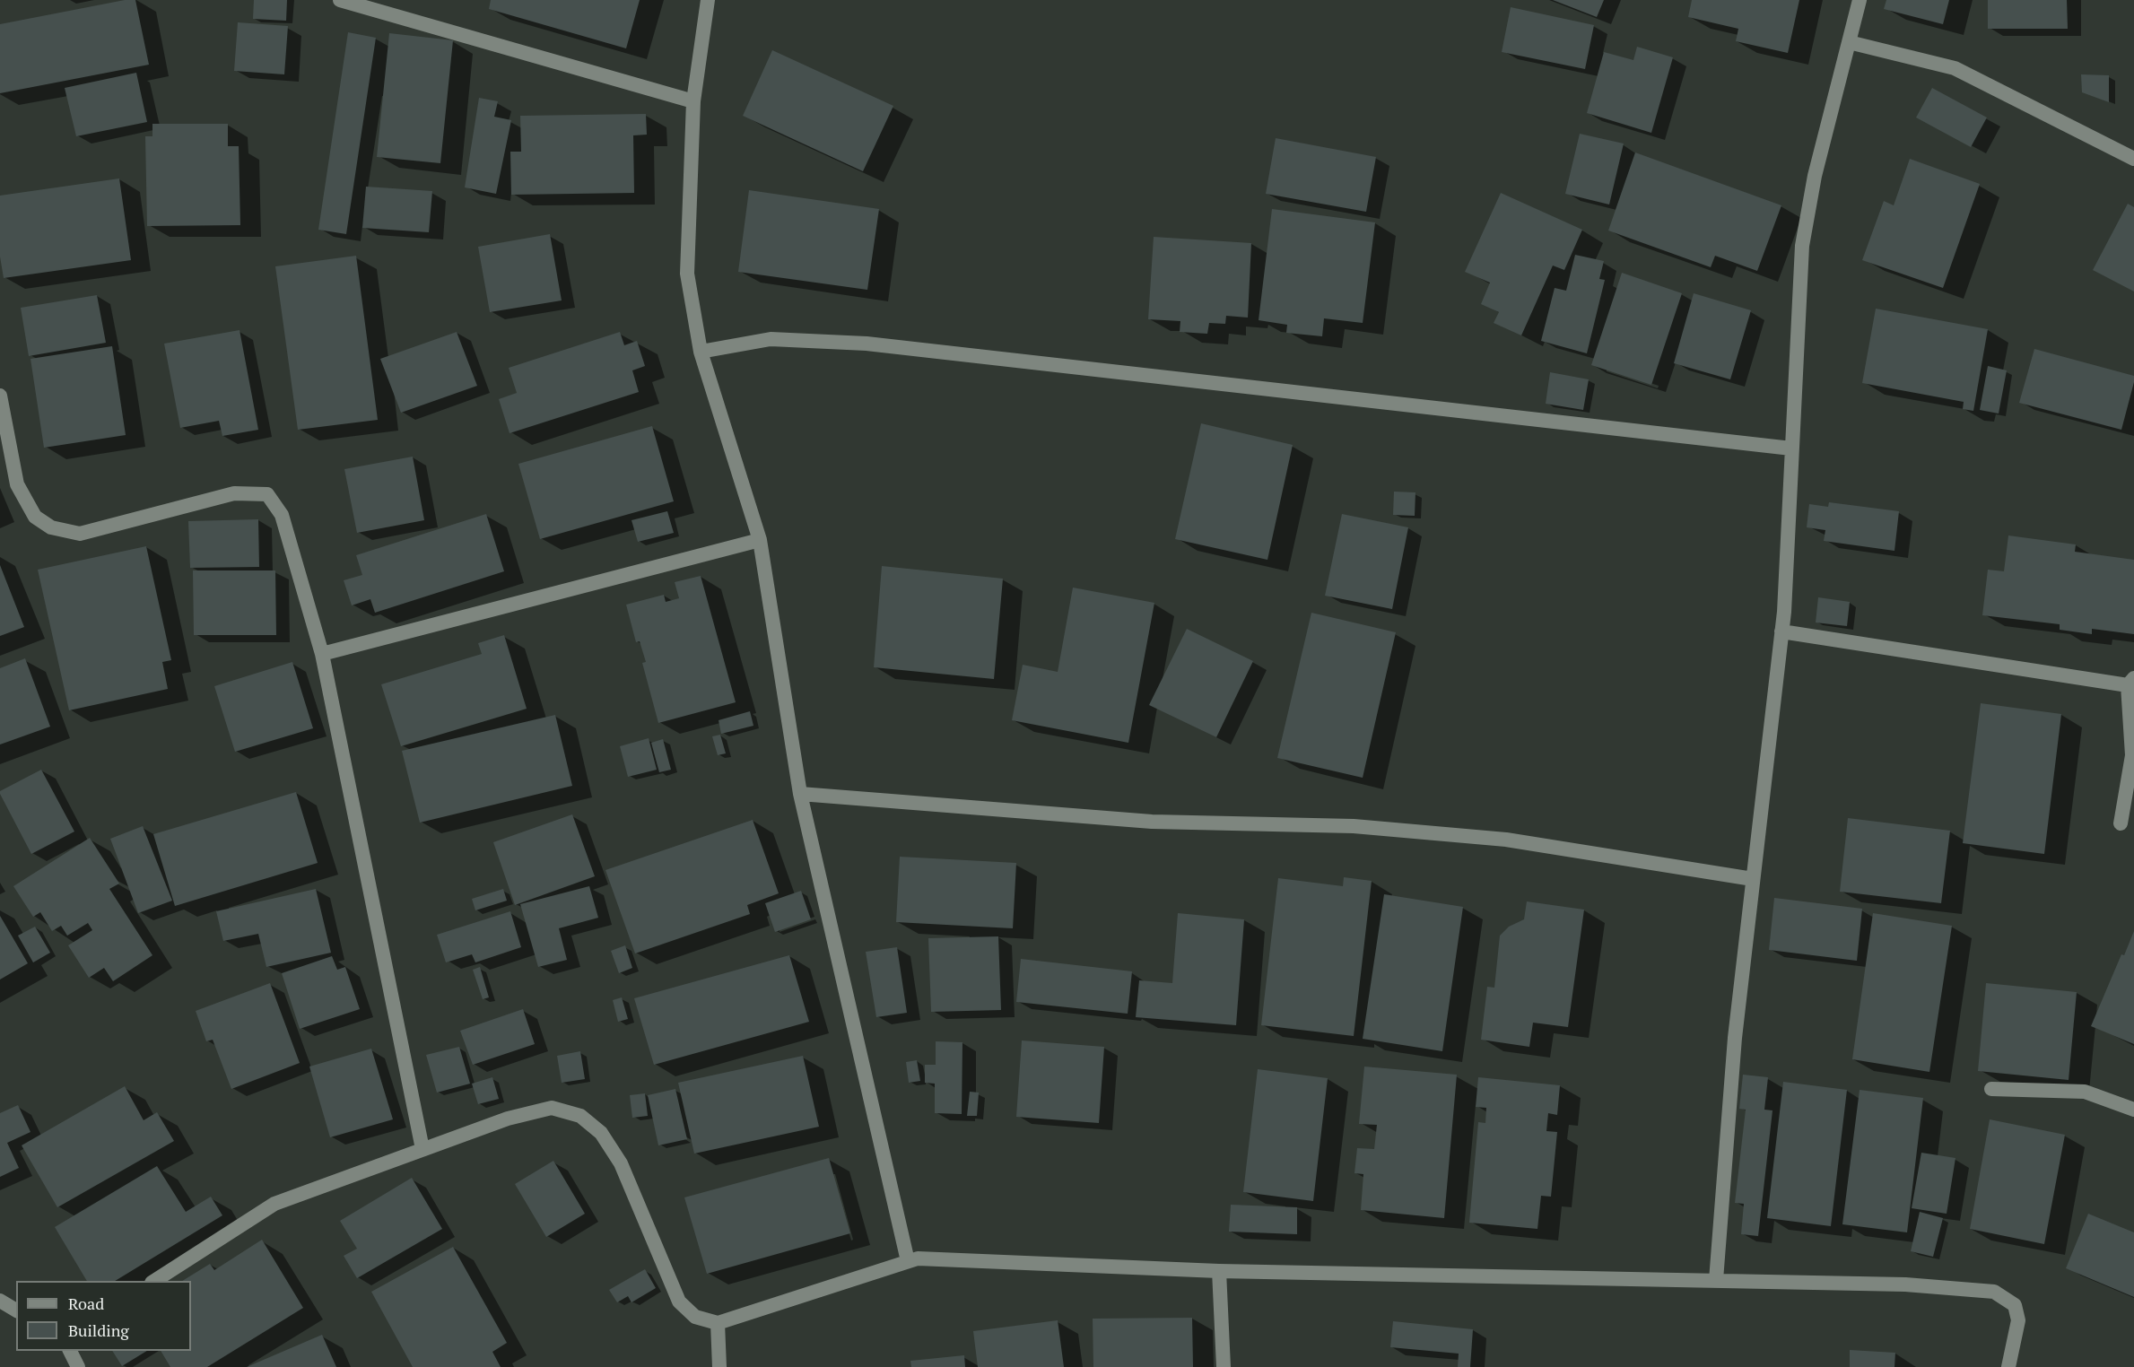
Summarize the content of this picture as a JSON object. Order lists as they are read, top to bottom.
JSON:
{
  "legend": ["Road", "Building"]
}
